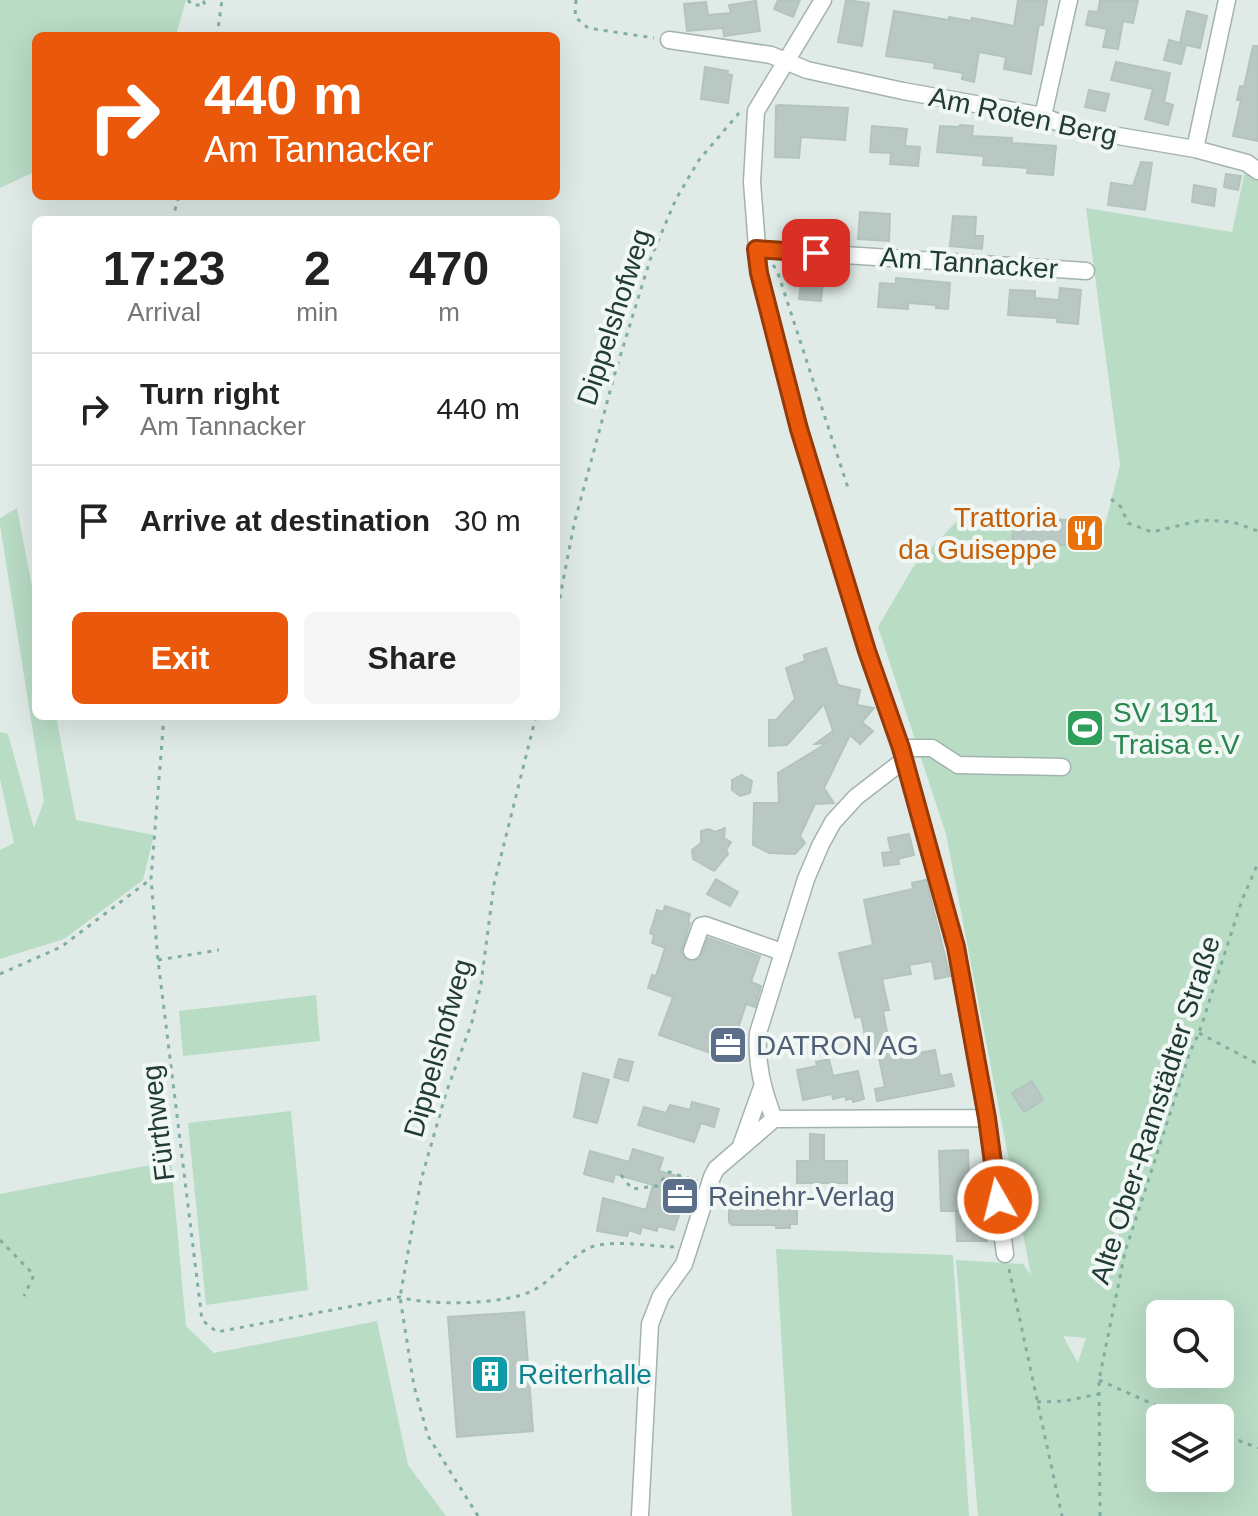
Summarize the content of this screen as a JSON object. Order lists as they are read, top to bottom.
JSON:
{
  "streets": {
    "street": ["Am Roten Berg", "Am Tannacker"],
    "path": ["Dippelshofweg", "Alte Ober-Ramstädter Straße", "Fürthweg"]
  },
  "crossings": [
    ["Dippelshofweg", "Fürthweg"]
  ],
  "places": {
    "restaurant": ["Trattoria da Guiseppe"],
    "sports": ["SV 1911 Traisa e.V"],
    "office": ["DATRON AG", "Reinehr-Verlag"],
    "building": ["Reiterhalle"]
  },
  "page": {
    "turn": ["440 m", "Am Tannacker"],
    "eta": [
      "17:23",
      "Arrival",
      "2",
      "min",
      "470",
      "m"
    ],
    "list": [
      {
        "name": "Turn right",
        "note": "Am Tannacker",
        "value": "440 m"
      },
      {
        "name": "Arrive at destination",
        "value": "30 m"
      }
    ],
    "buttons": ["Exit", "Share"]
  }
}
